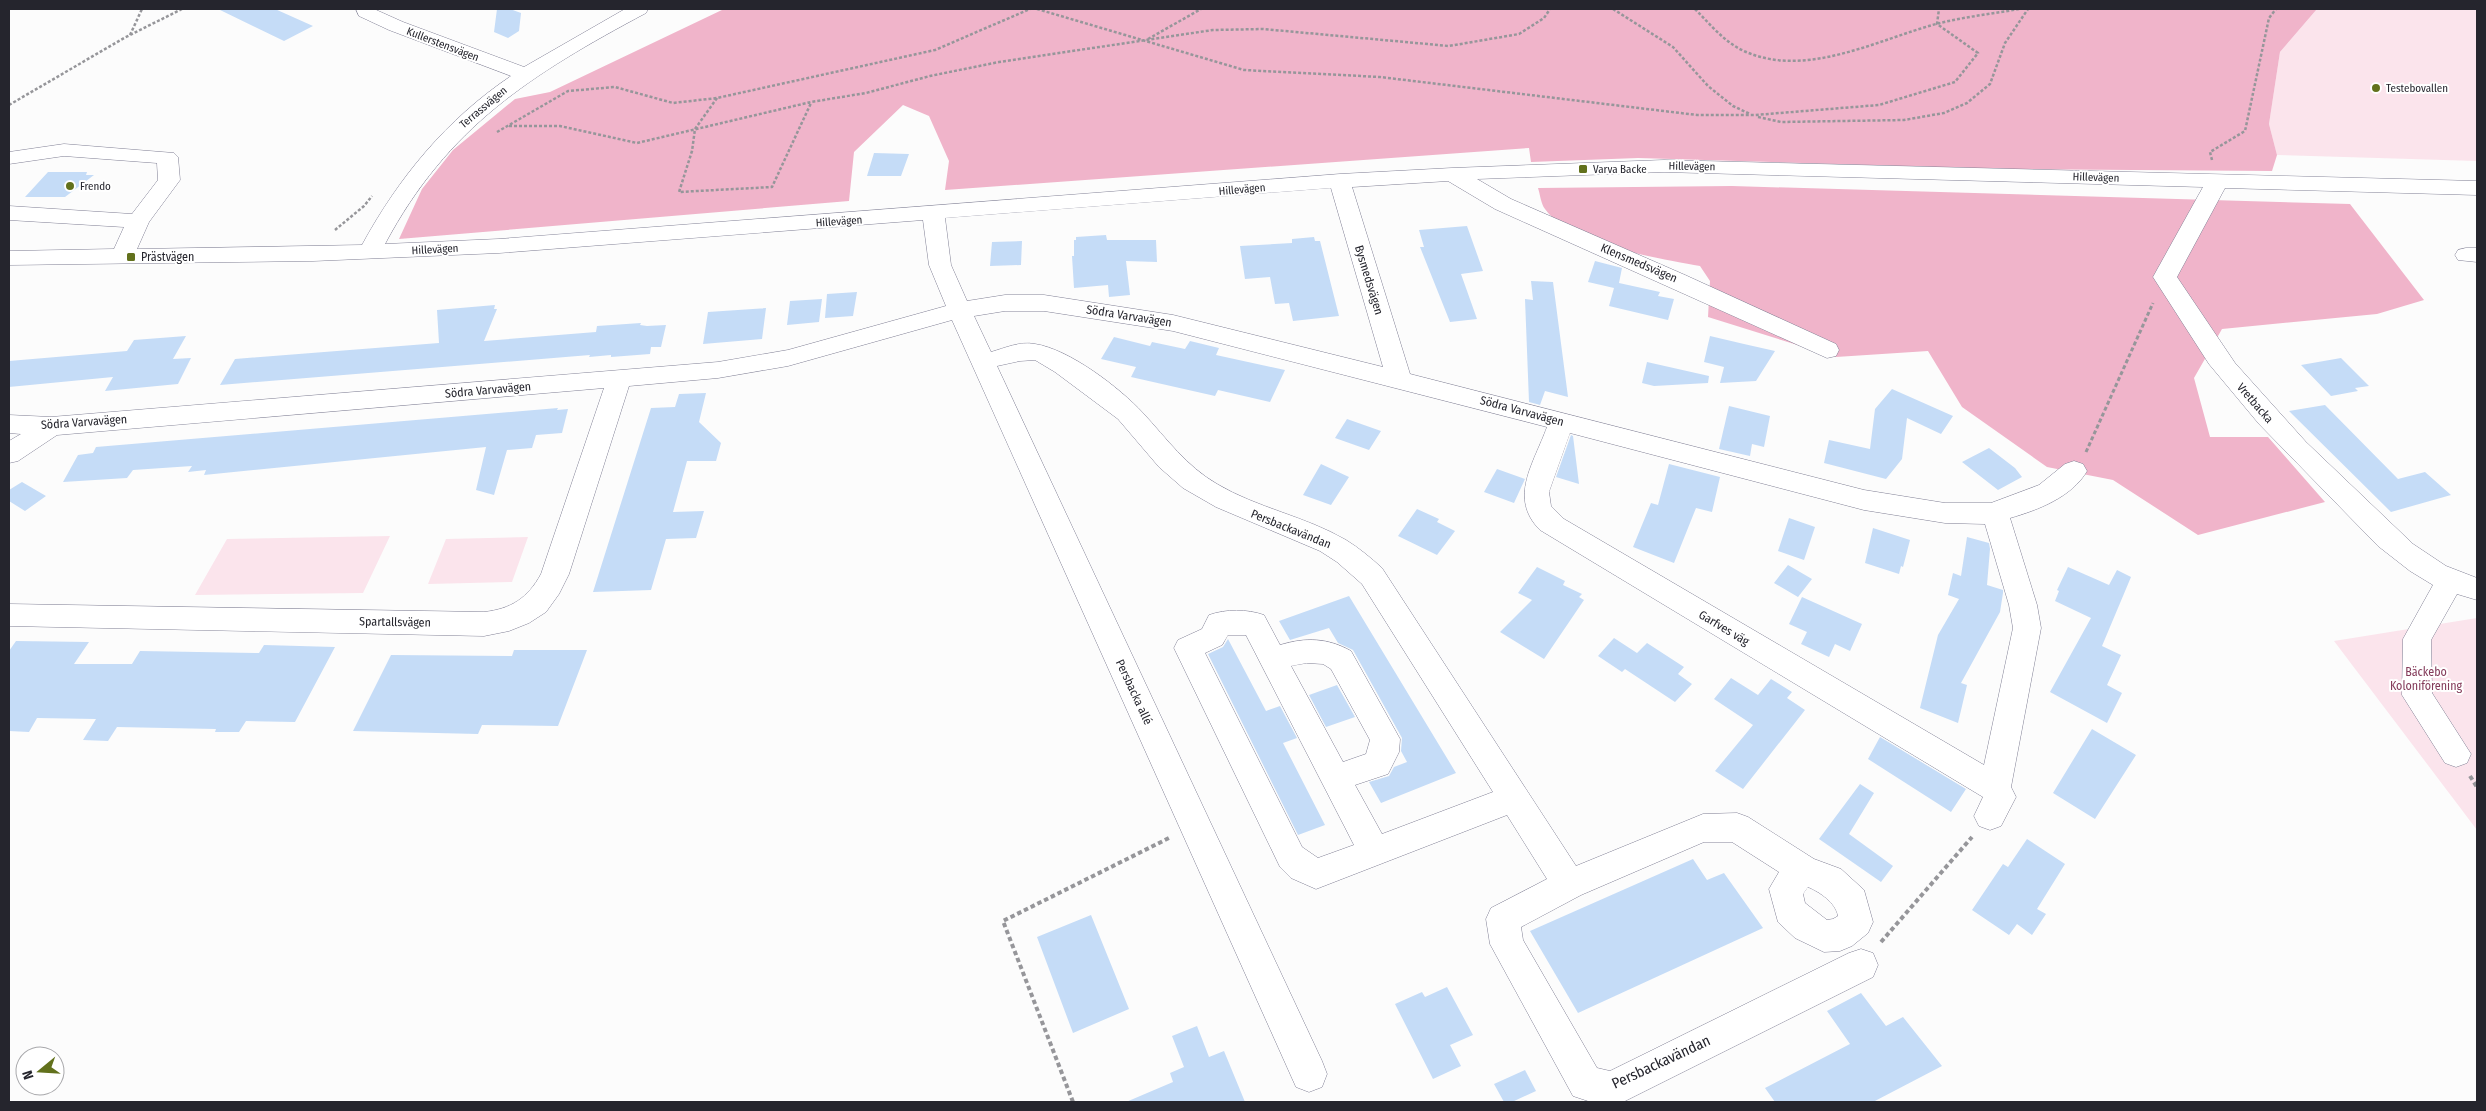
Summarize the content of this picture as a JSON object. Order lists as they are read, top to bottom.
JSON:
{
  "streets": {
    "street": [
      "Kullerstensvägen",
      "Terrassvägen",
      "Hillevägen",
      "Klensmedsvägen",
      "Bysmedsvägen",
      "Södra Varvavägen",
      "Vretbacka",
      "Persbackavändan",
      "Spartallsvägen",
      "Garfves väg",
      "Persbacka allé"
    ]
  },
  "crossings": [
    ["Kullerstensvägen", "Terrassvägen"],
    ["Terrassvägen", "Hillevägen"],
    ["Hillevägen", "Klensmedsvägen"],
    ["Hillevägen", "Bysmedsvägen"],
    ["Bysmedsvägen", "Södra Varvavägen"],
    ["Södra Varvavägen", "Spartallsvägen"],
    ["Södra Varvavägen", "Garfves väg"],
    ["Södra Varvavägen", "Persbacka allé"],
    ["Persbackavändan", "Persbacka allé"]
  ],
  "parks": ["Bäckebo Koloniförening"],
  "places": {
    "other": ["Testebovallen", "Frendo"],
    "transit": ["Varva Backe", "Prästvägen"]
  },
  "north": "left"
}
